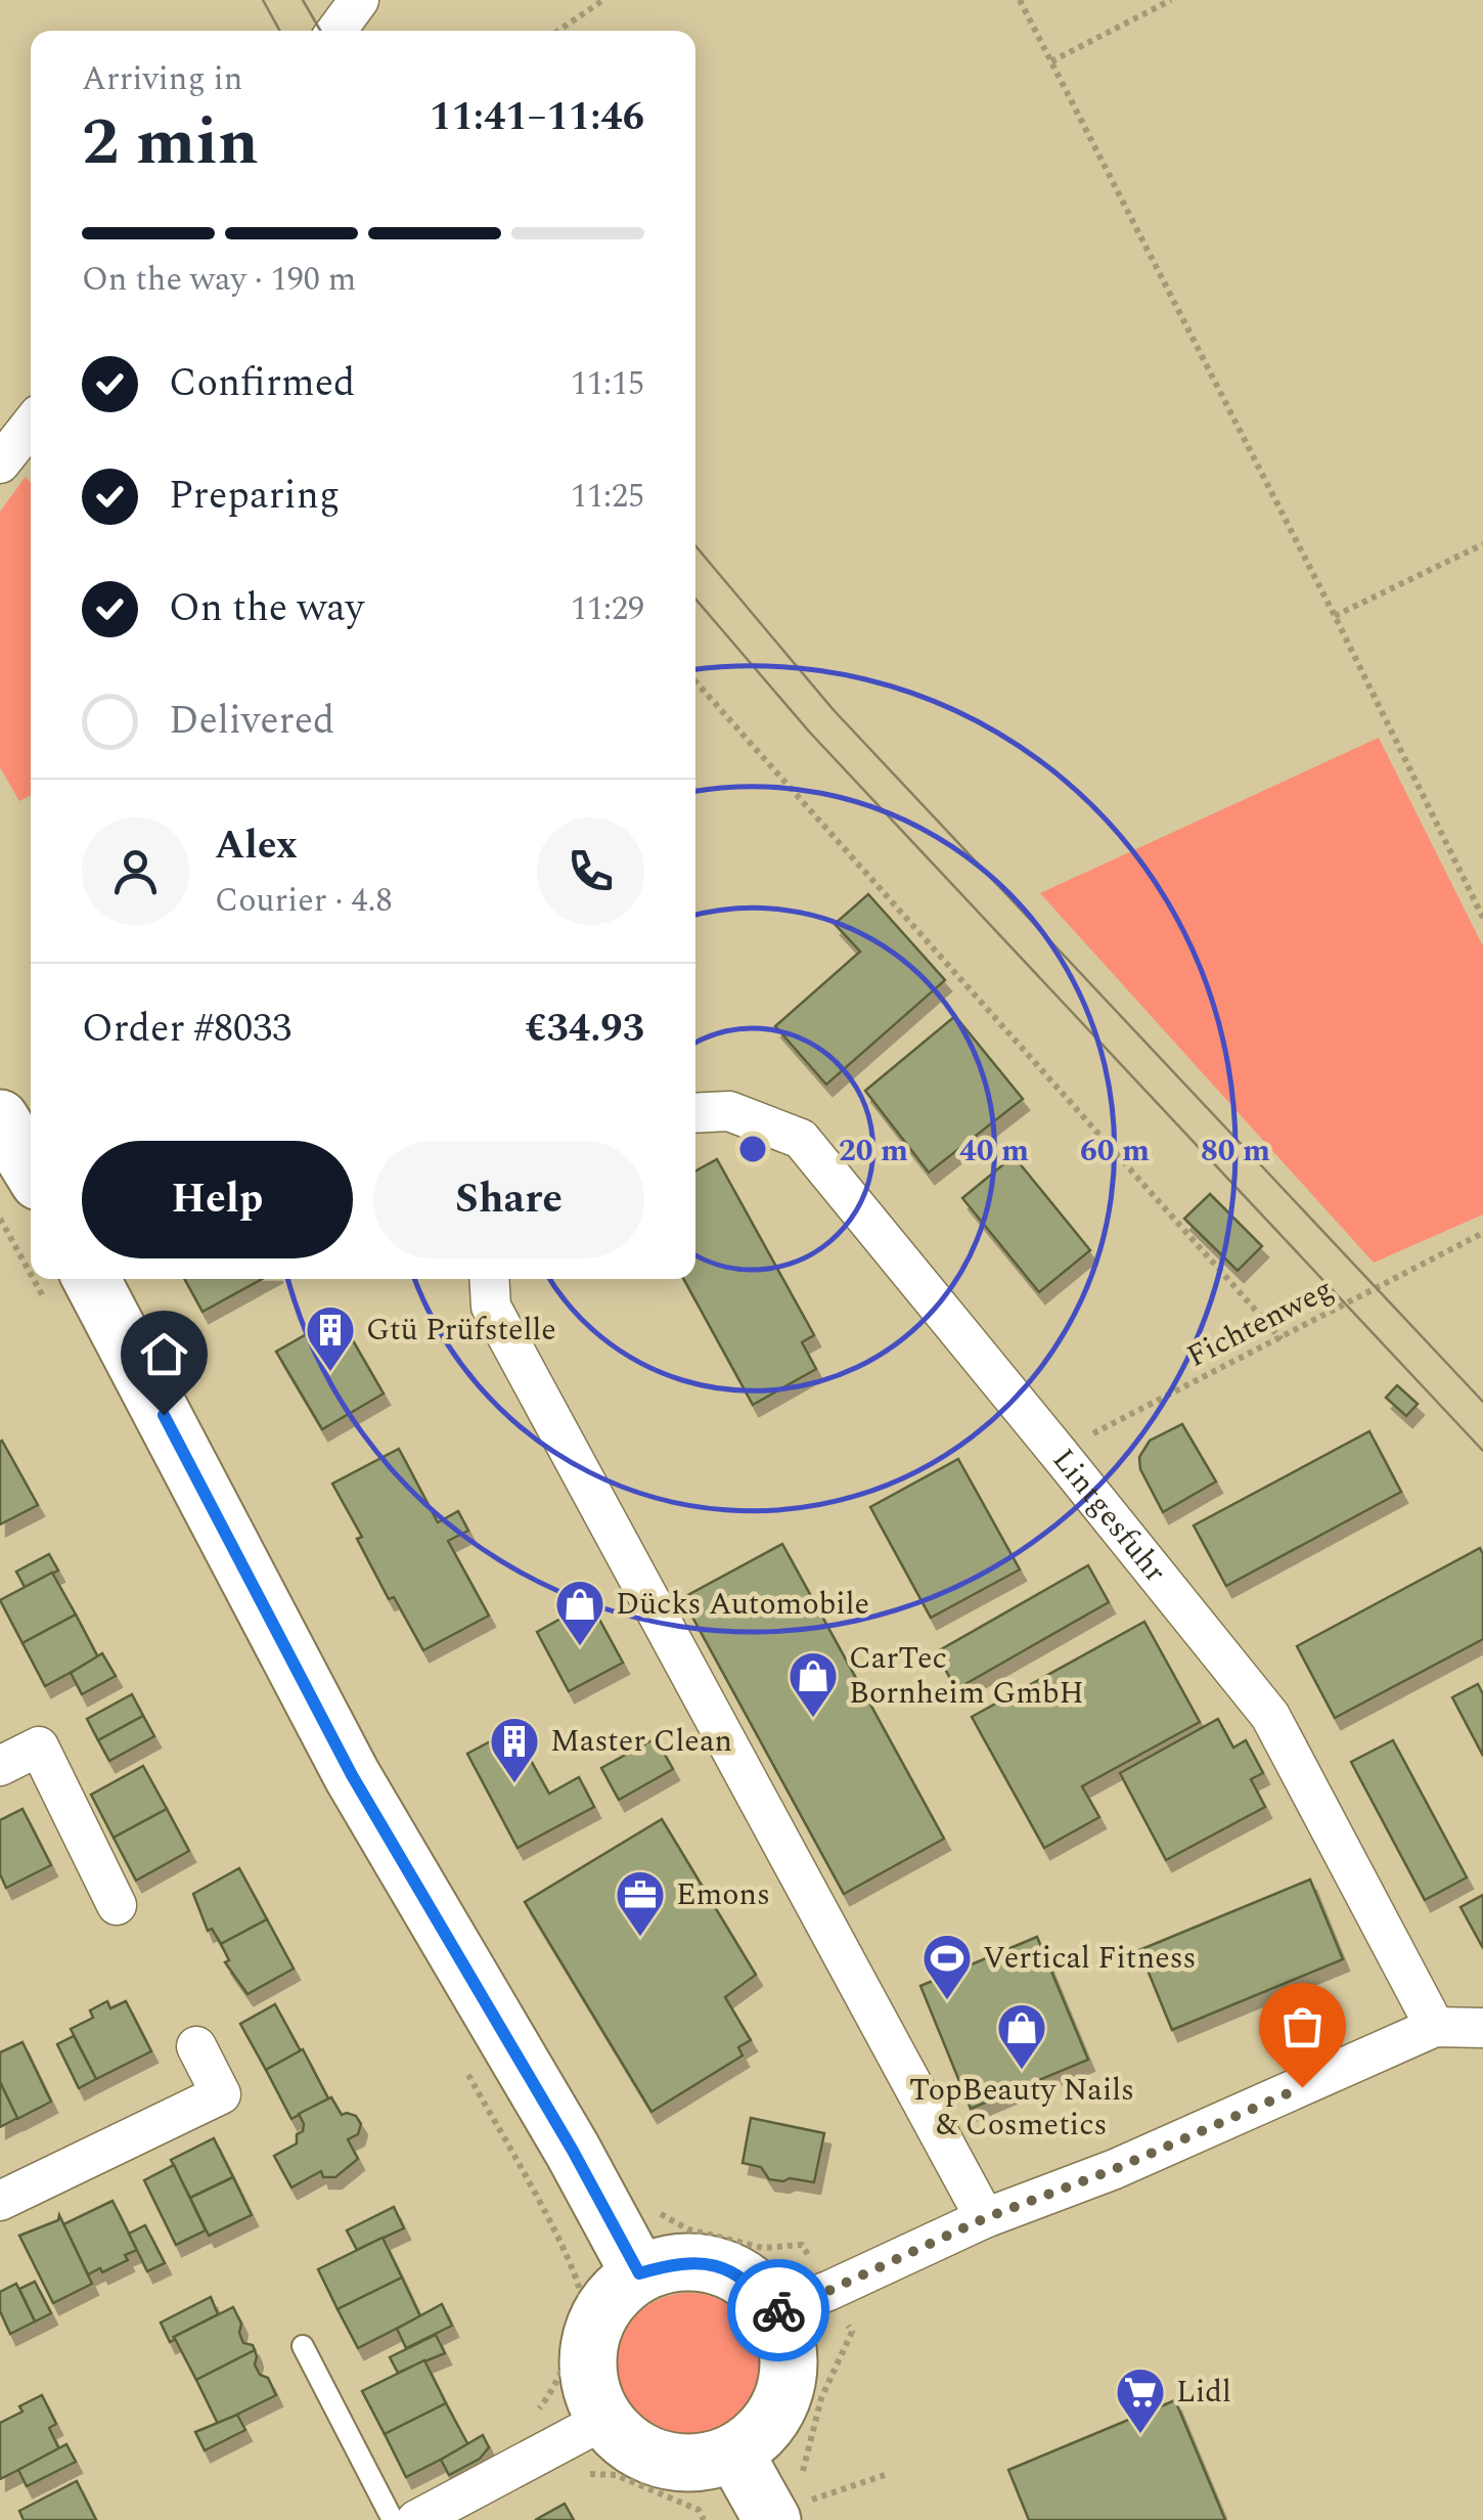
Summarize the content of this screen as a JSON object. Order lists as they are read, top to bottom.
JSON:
{
  "streets": {
    "street": ["Lintgesfuhr"],
    "path": ["Fichtenweg"]
  },
  "crossings": [
    ["Fichtenweg", "Lintgesfuhr"]
  ],
  "places": {
    "building": ["Gtü Prüfstelle", "Master Clean"],
    "shop": ["Dücks Automobile", "CarTec Bornheim GmbH", "TopBeauty Nails & Cosmetics"],
    "office": ["Emons"],
    "sports": ["Vertical Fitness"],
    "supermarket": ["Lidl"]
  },
  "page": {
    "heading": ["2 min", "Arriving in", "11:41–11:46"],
    "panel": [
      "Alex",
      "Courier · 4.8",
      "Order #8033",
      "€34.93"
    ],
    "bar": "On the way · 190 m",
    "list": [
      ["Confirmed", "11:15"],
      ["Preparing", "11:25"],
      ["On the way", "11:29"],
      "Delivered"
    ],
    "buttons": ["Help", "Share"]
  },
  "rings": [
    "20 m",
    "40 m",
    "60 m",
    "80 m"
  ]
}
